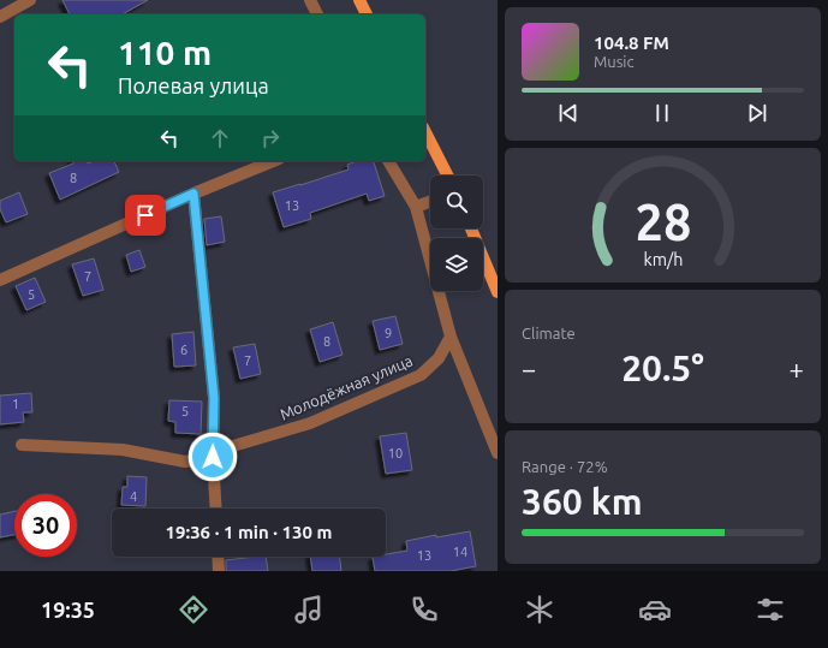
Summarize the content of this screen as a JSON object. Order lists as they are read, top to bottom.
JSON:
{
  "streets": {
    "street": ["Молодёжная улица"]
  },
  "house_numbers": [
    "8",
    "13",
    "7",
    "5",
    "9",
    "8",
    "6",
    "7",
    "1",
    "5",
    "10",
    "4",
    "14",
    "13"
  ],
  "page": {
    "turn": ["110 m", "Полевая улица"],
    "song": ["104.8 FM", "Music"],
    "tile": [
      "Climate",
      ["Range · 72%", "360 km"]
    ],
    "heat": ["−", "20.5°", "+"],
    "limit": "30",
    "trip": "19:36 · 1 min · 130 m",
    "tabs": "19:35",
    "gauge": ["28", "km/h"]
  }
}
